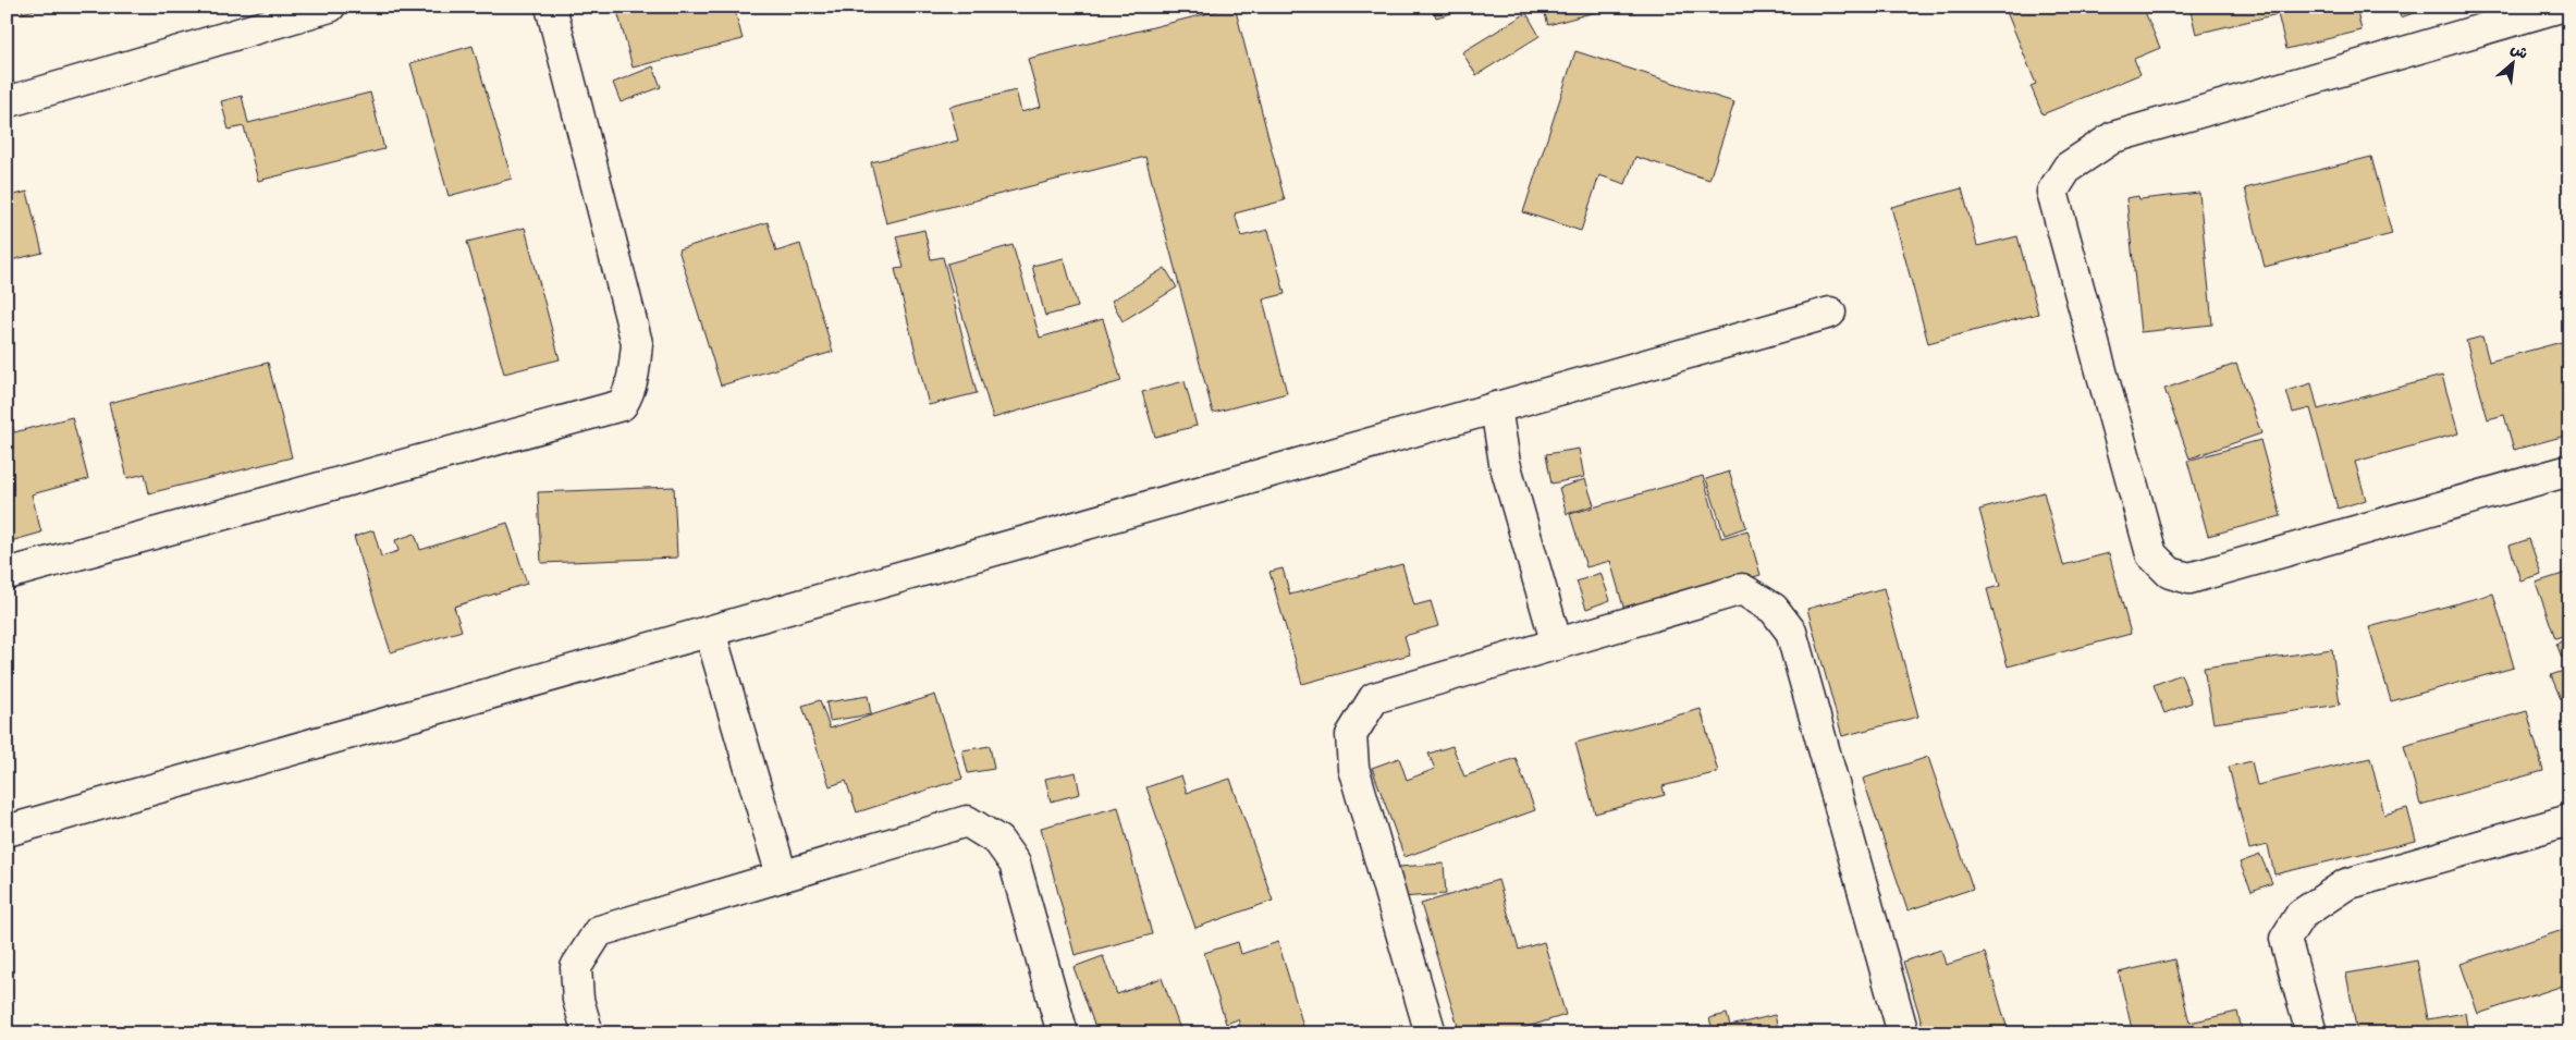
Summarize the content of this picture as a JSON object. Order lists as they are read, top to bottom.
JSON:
{
  "north": "top right"
}
